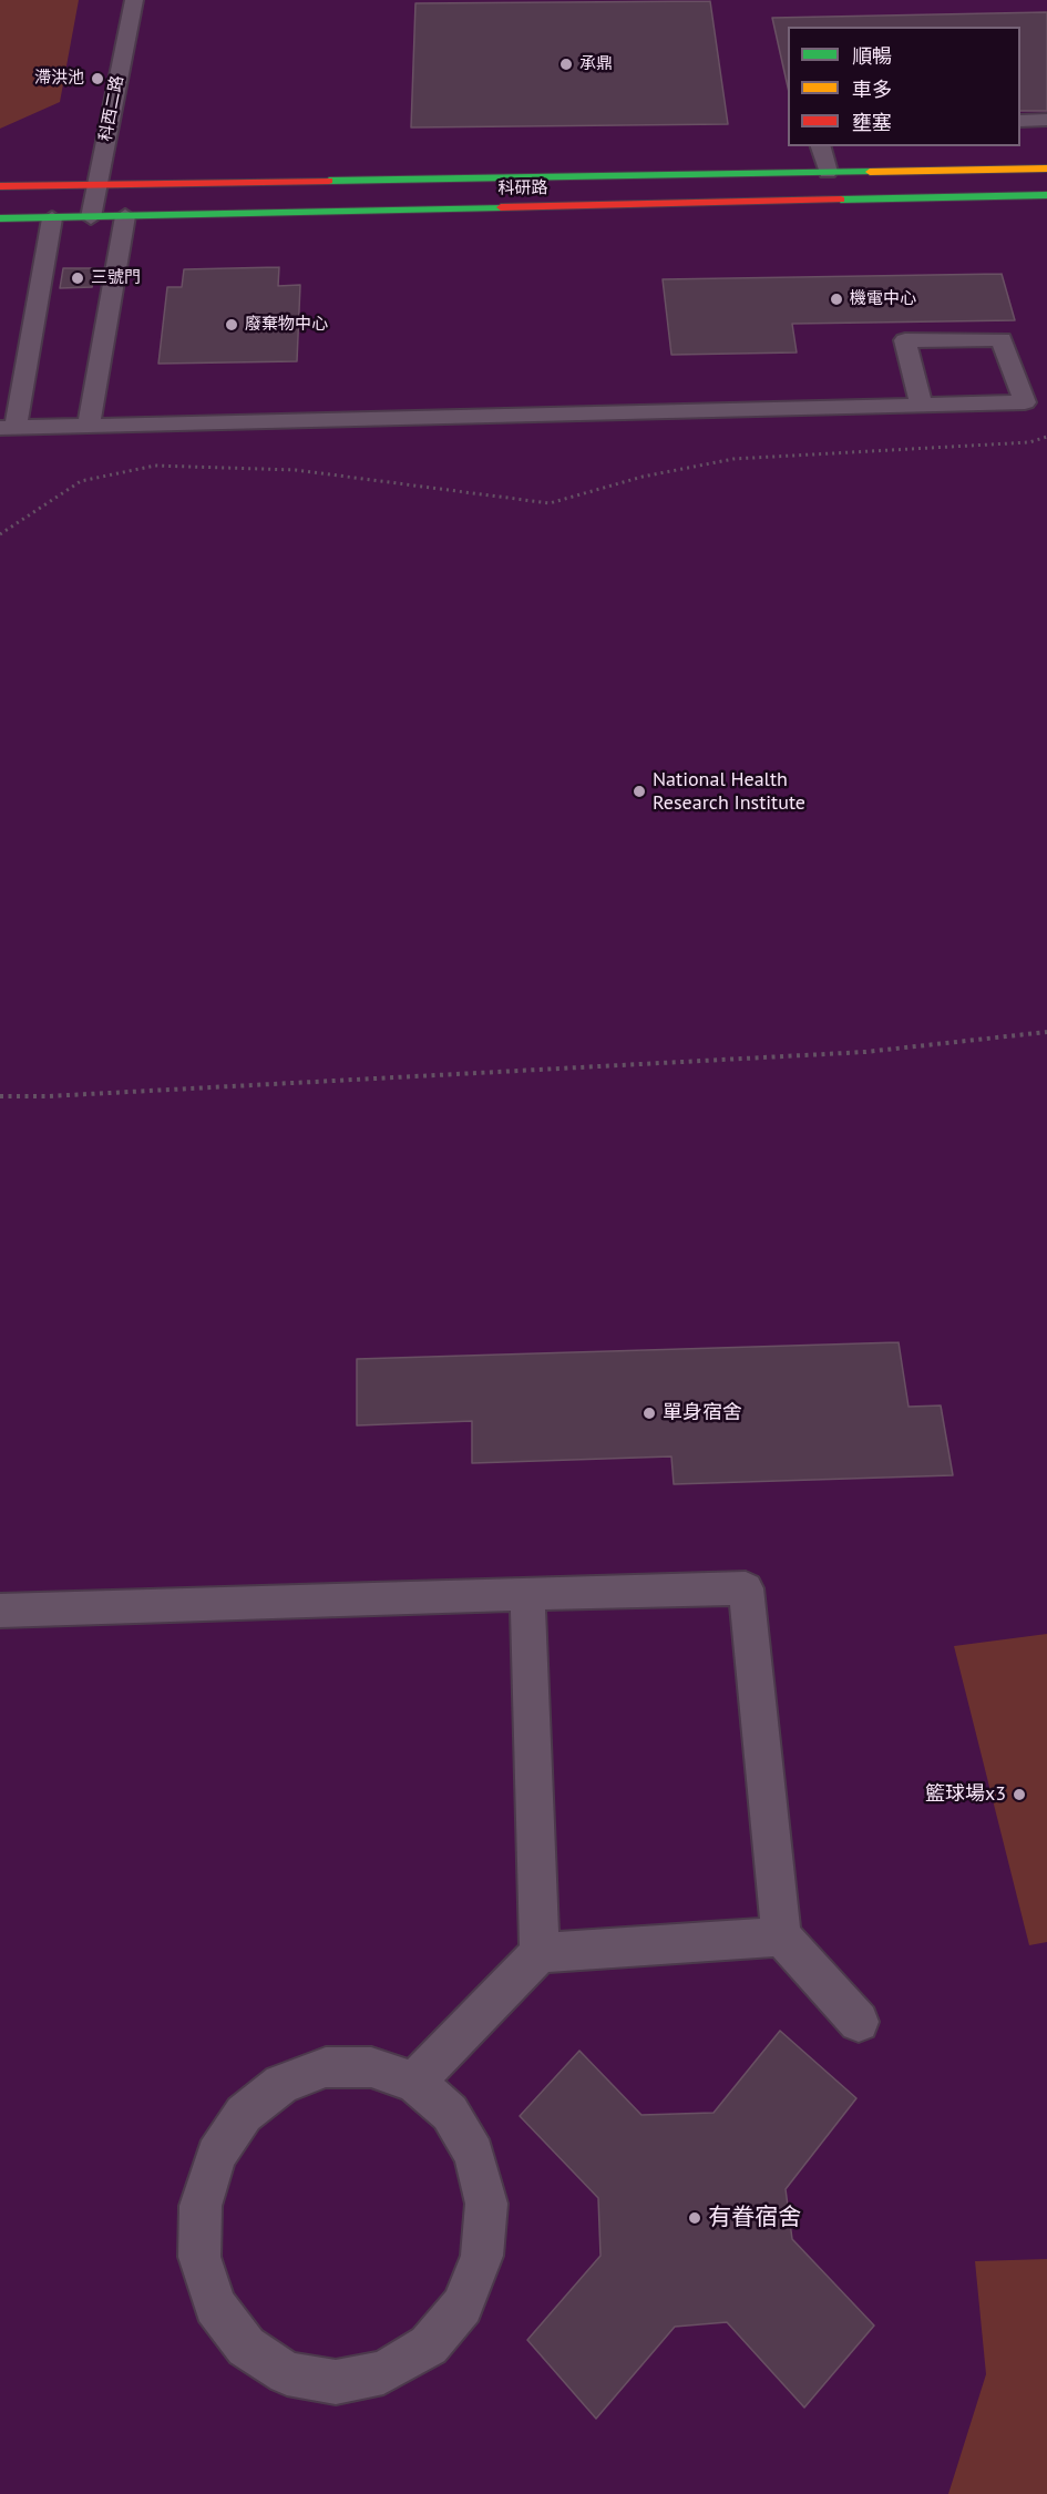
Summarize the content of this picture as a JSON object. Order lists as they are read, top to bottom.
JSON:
{
  "streets": {
    "street": ["科研路"],
    "lane": ["科西二路"]
  },
  "crossings": [
    ["科西二路", "科研路"]
  ],
  "places": [
    "承鼎",
    "滯洪池",
    "三號門",
    "機電中心",
    "廢棄物中心",
    "National Health Research Institute",
    "單身宿舍",
    "籃球場x3",
    "有眷宿舍"
  ],
  "legend": ["順暢", "車多", "壅塞"]
}
